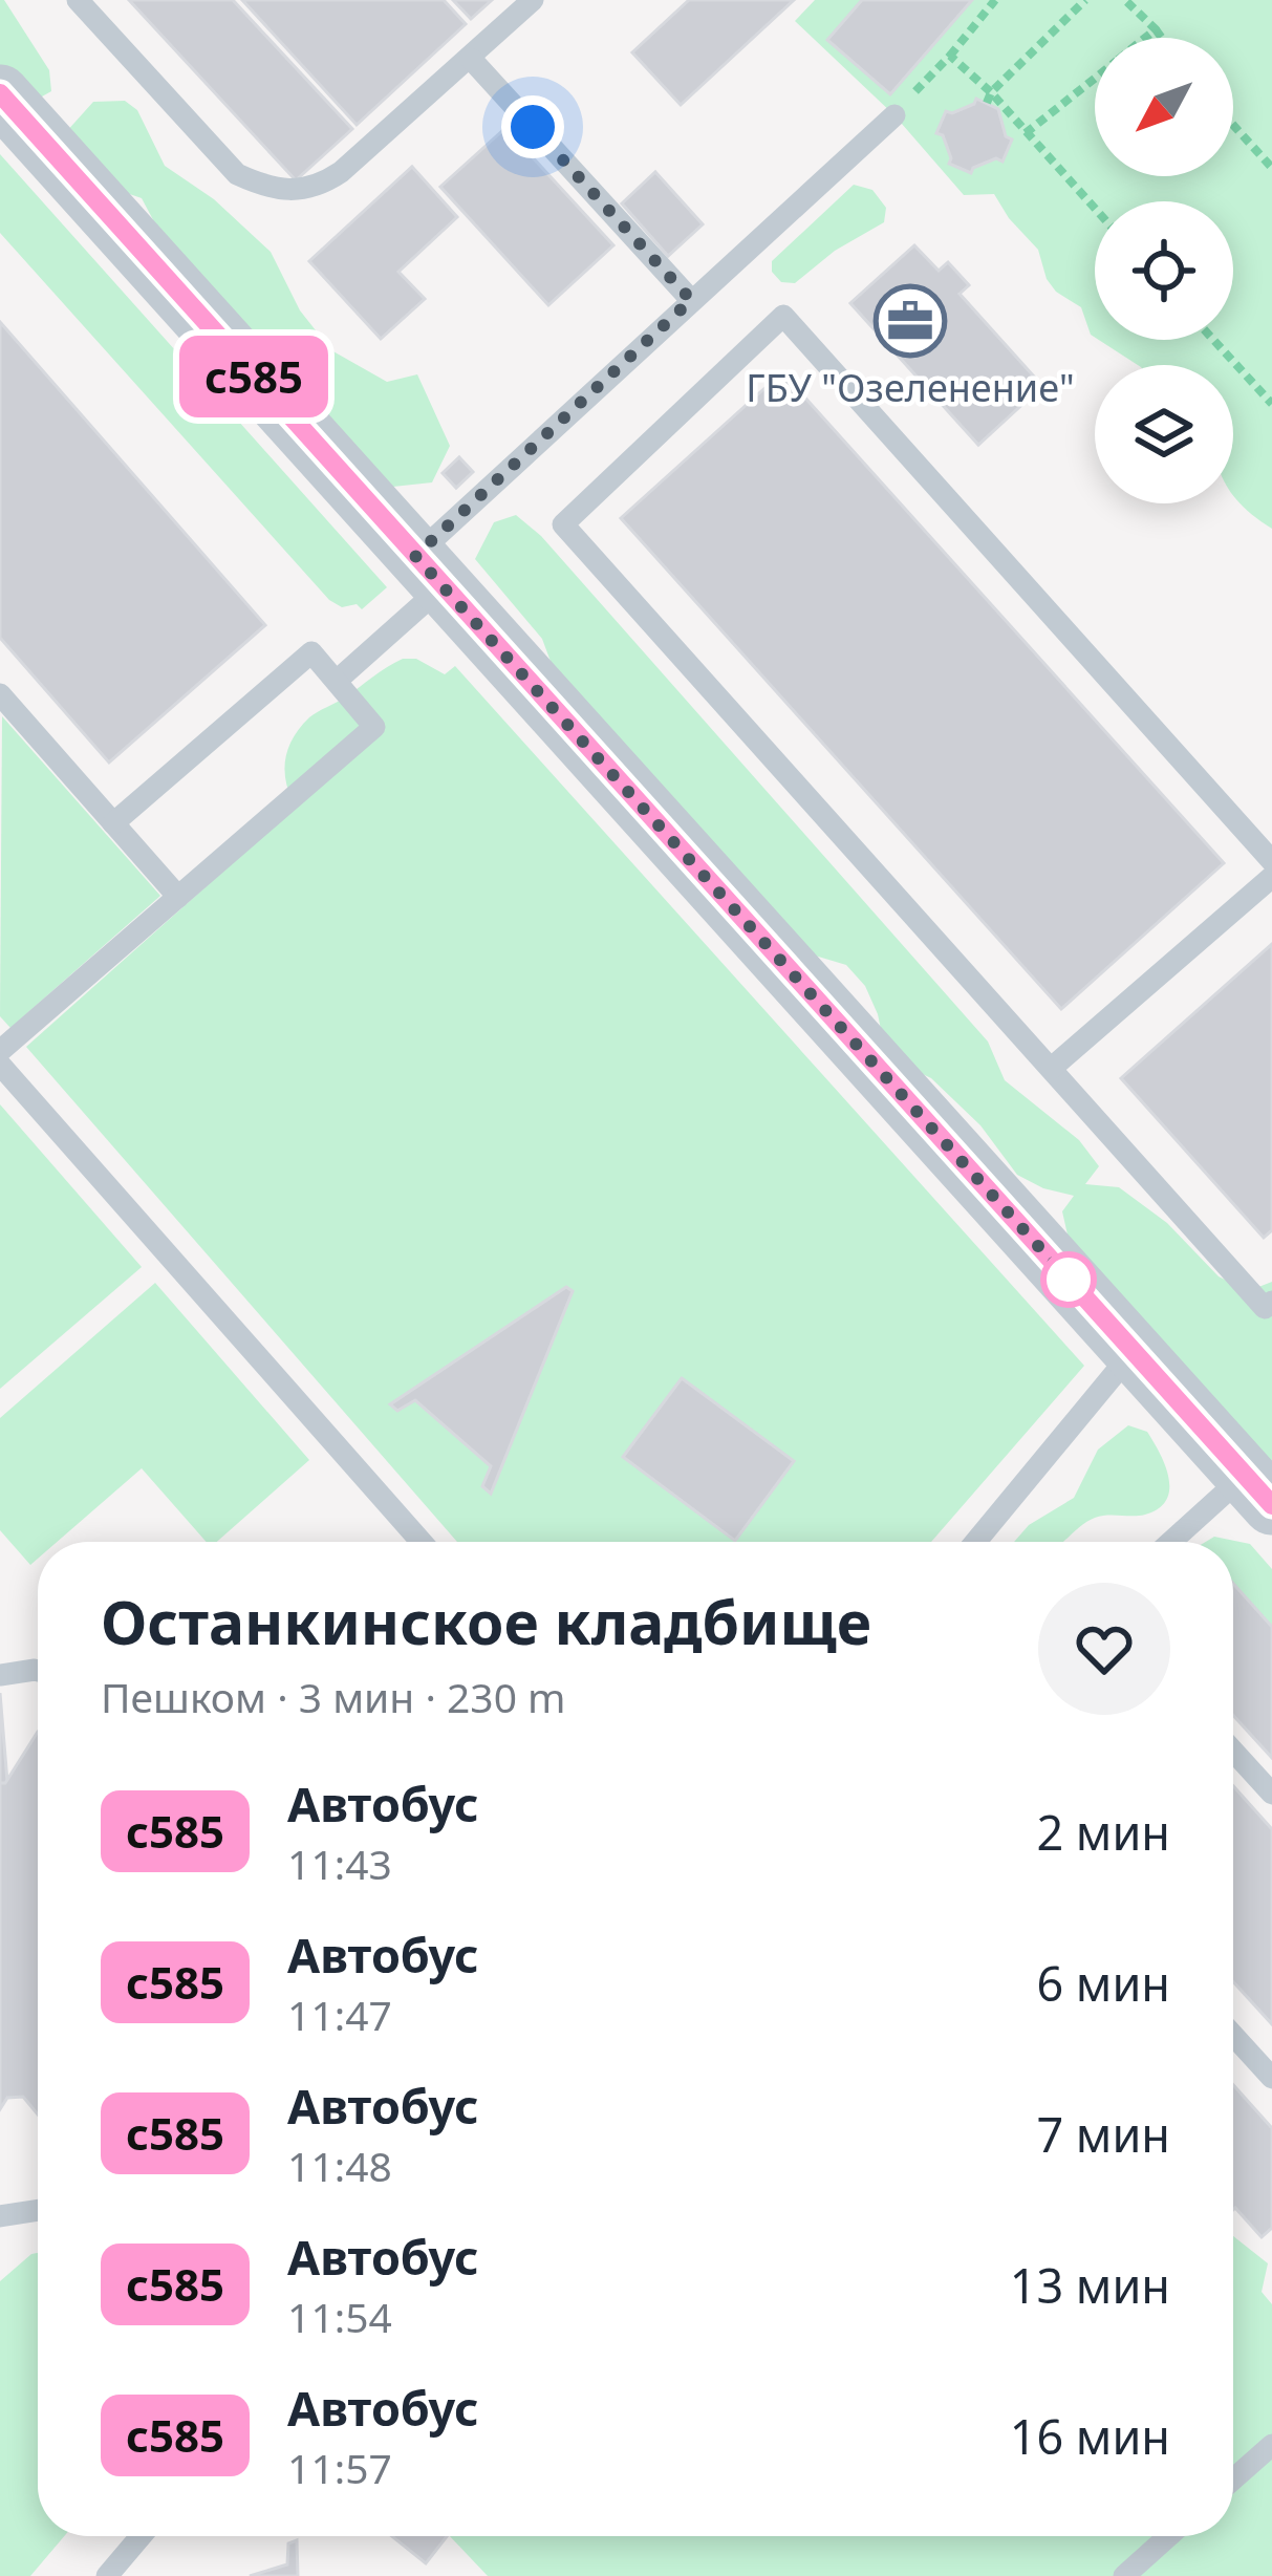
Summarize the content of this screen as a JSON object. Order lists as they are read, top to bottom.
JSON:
{
  "places": {
    "office": ["ГБУ \"Озеленение\""]
  },
  "lines": ["bus line с585"],
  "north": "bottom left",
  "page": {
    "on_map": "с585",
    "heading": ["Останкинское кладбище", "Пешком · 3 мин · 230 m"],
    "list": [
      {
        "mark": "с585",
        "name": "Автобус",
        "note": "11:43",
        "value": "2 мин"
      },
      {
        "mark": "с585",
        "name": "Автобус",
        "note": "11:47",
        "value": "6 мин"
      },
      {
        "mark": "с585",
        "name": "Автобус",
        "note": "11:48",
        "value": "7 мин"
      },
      {
        "mark": "с585",
        "name": "Автобус",
        "note": "11:54",
        "value": "13 мин"
      },
      {
        "mark": "с585",
        "name": "Автобус",
        "note": "11:57",
        "value": "16 мин"
      }
    ]
  }
}
